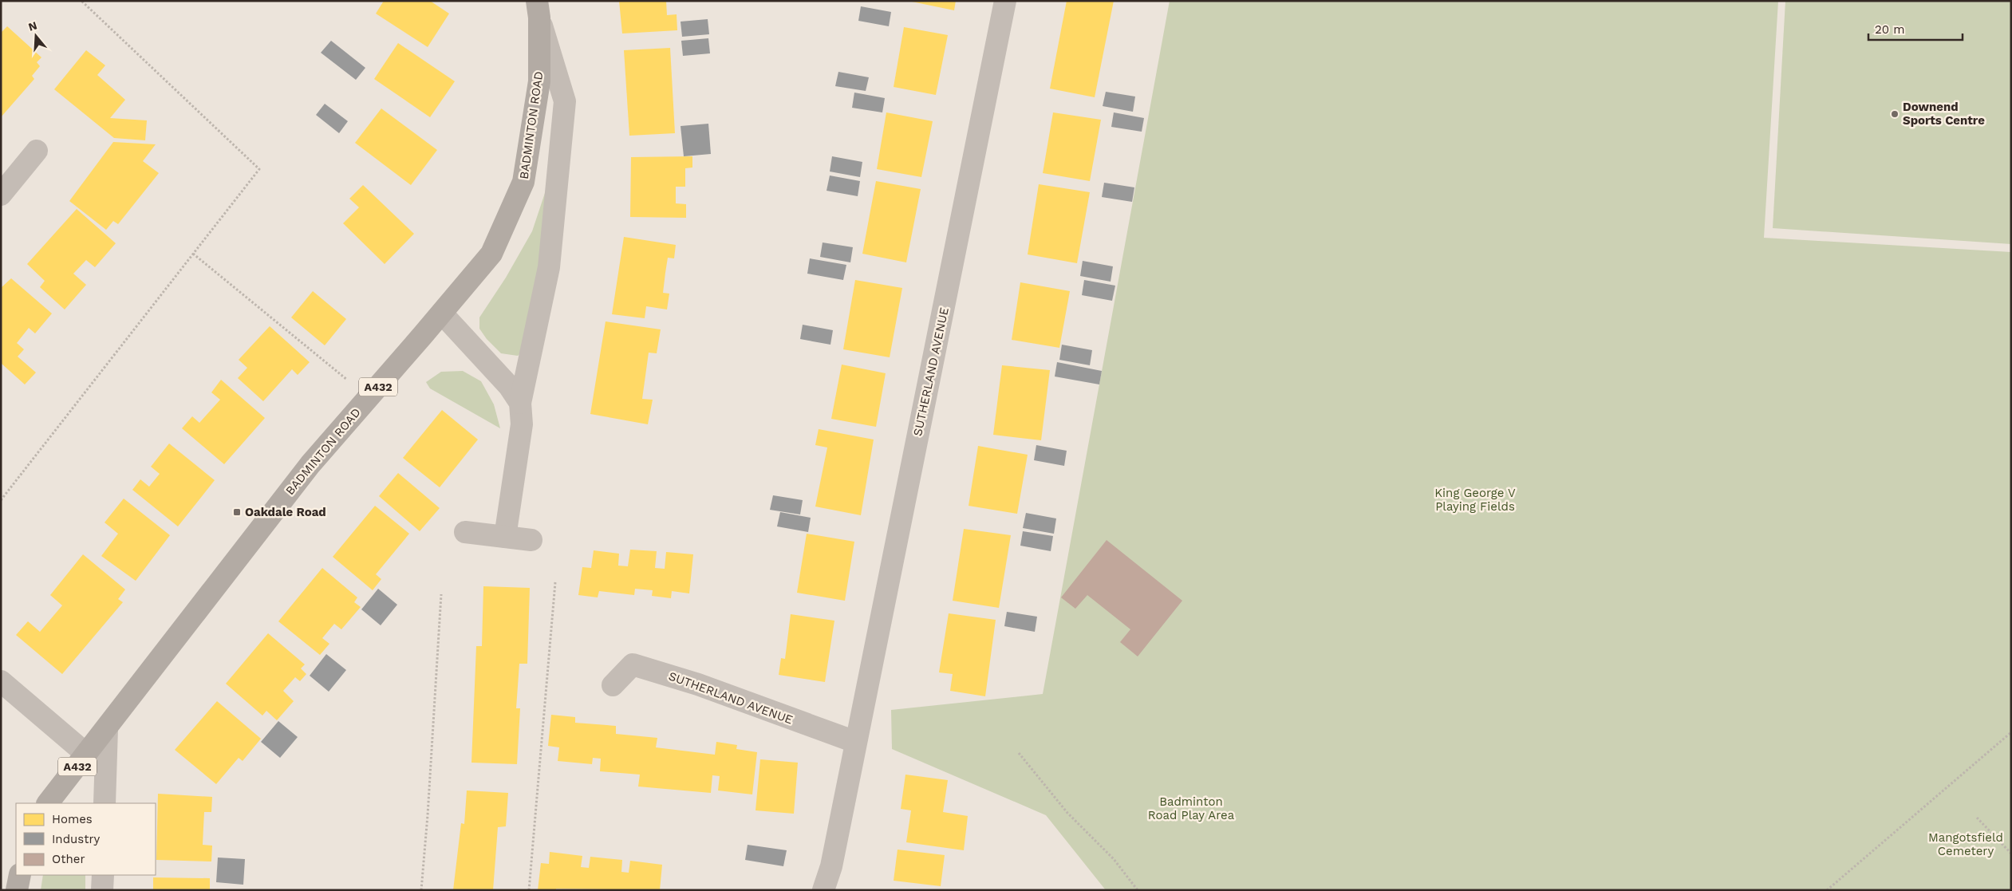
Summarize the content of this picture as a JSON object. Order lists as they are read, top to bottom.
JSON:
{
  "streets": {
    "main road": ["BADMINTON ROAD", "A432"],
    "street": ["SUTHERLAND AVENUE"]
  },
  "parks": ["King George V Playing Fields", "Badminton Road Play Area", "Mangotsfield Cemetery"],
  "places": {
    "other": ["Downend Sports Centre"],
    "transit": ["Oakdale Road"]
  },
  "legend": ["Homes", "Industry", "Other"],
  "scale_bar": "20 m",
  "north": "top"
}
